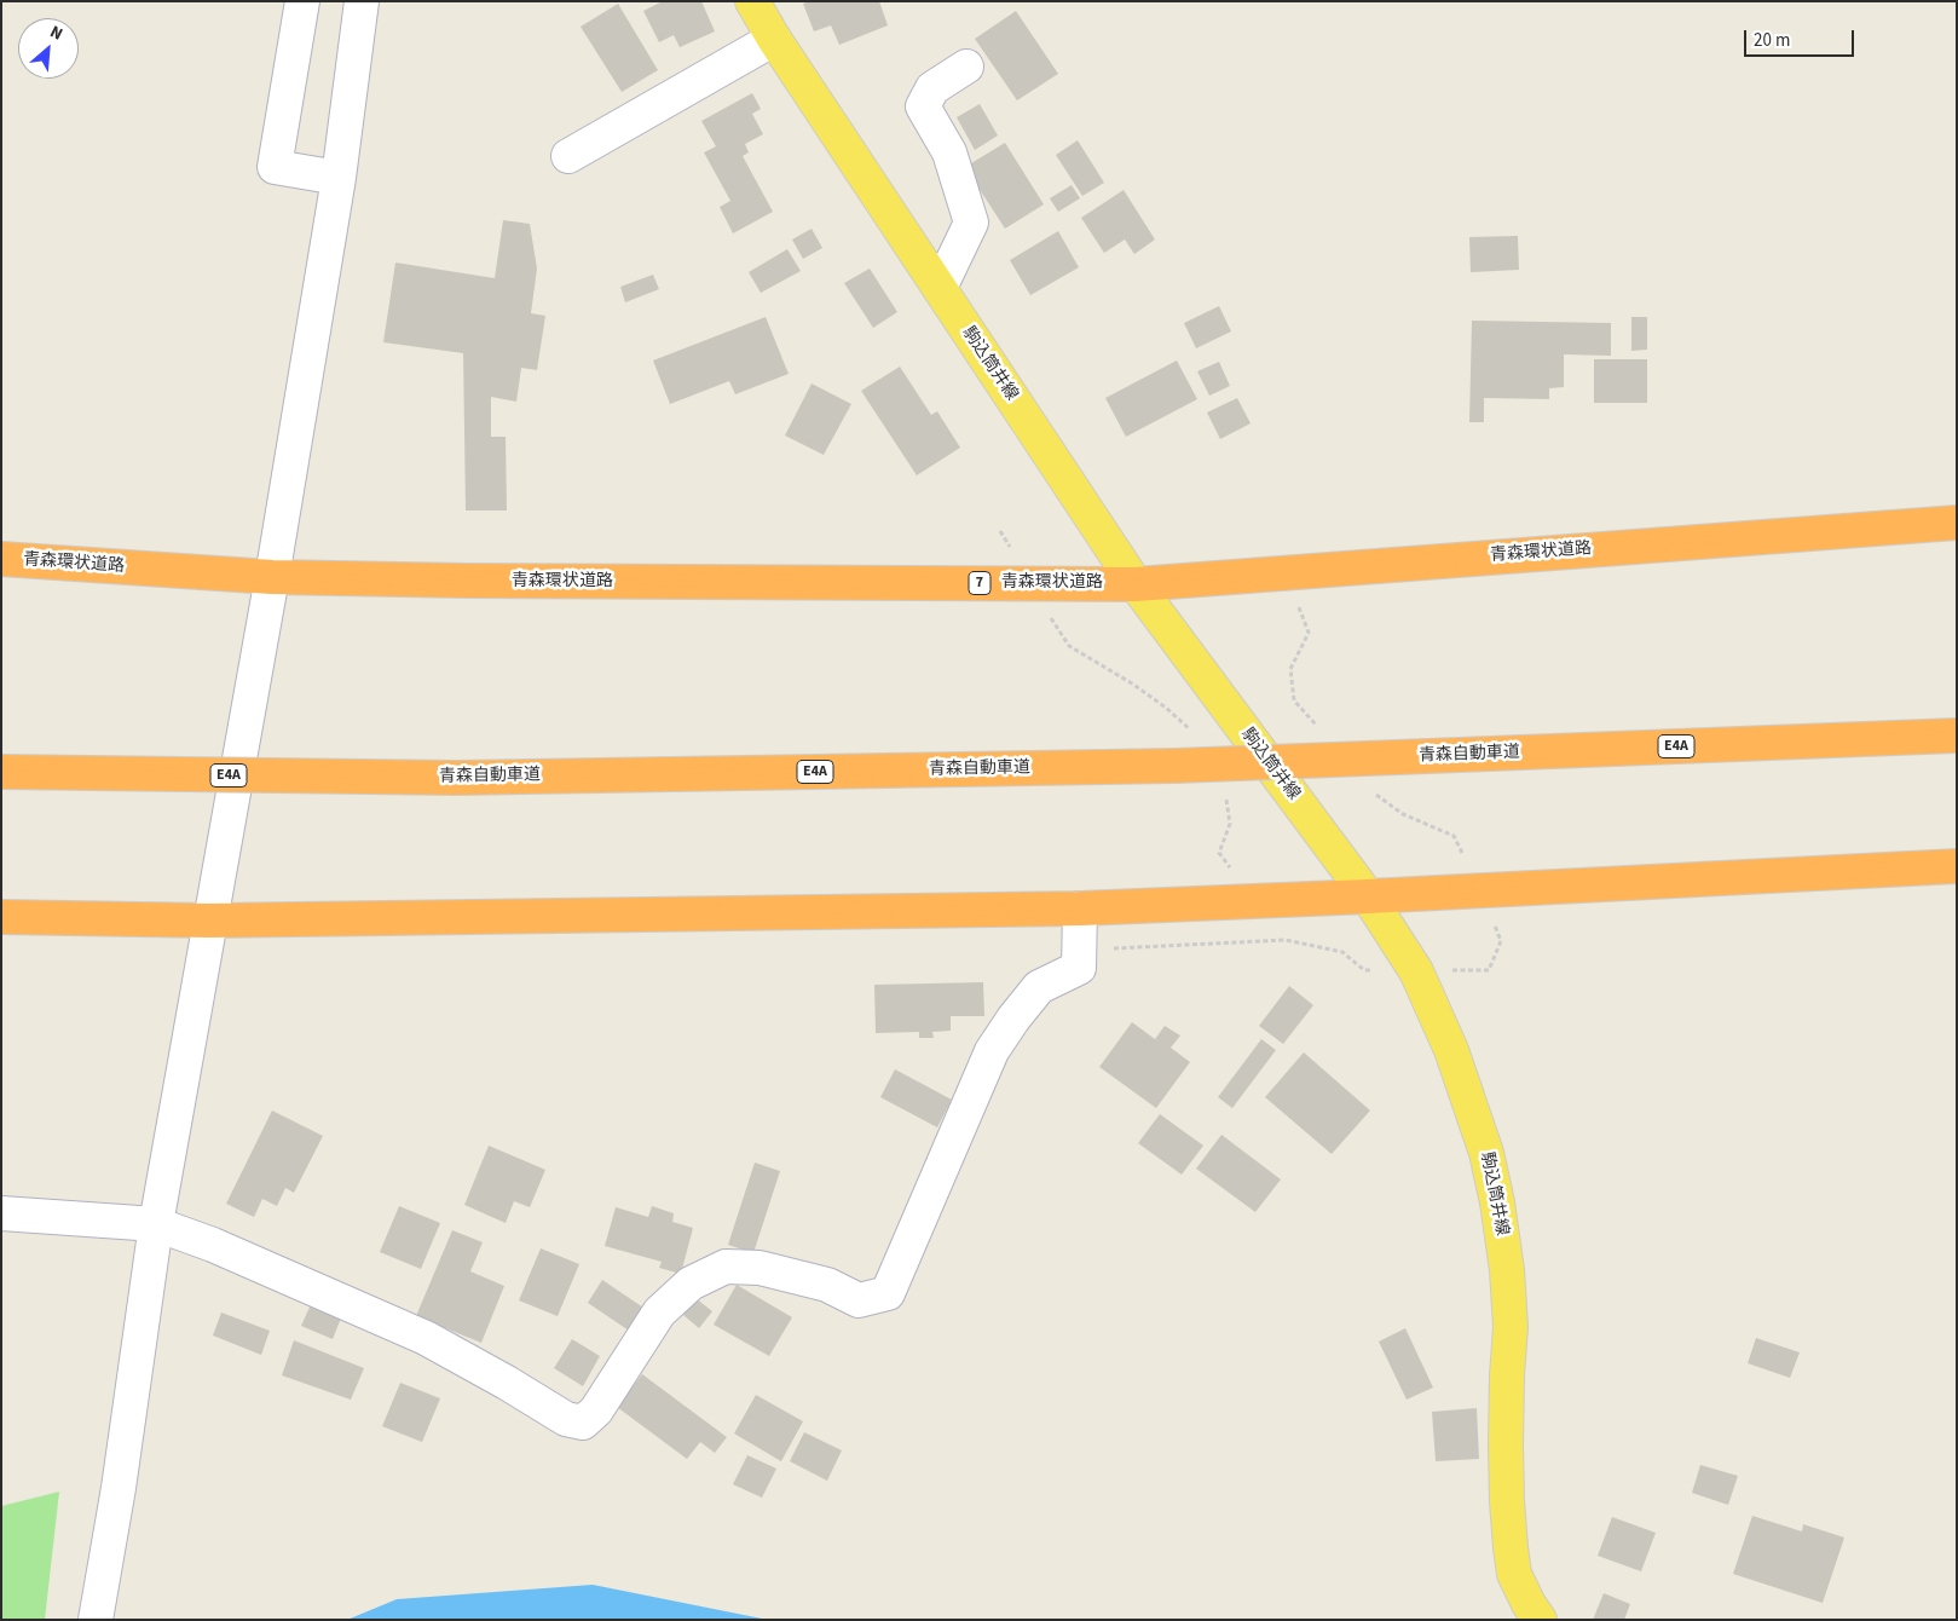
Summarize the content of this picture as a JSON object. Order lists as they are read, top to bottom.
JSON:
{
  "streets": {
    "highway": [
      "青森環状道路",
      "7",
      "E4A",
      "青森自動車道"
    ],
    "main road": ["駒込筒井線"]
  },
  "crossings": [
    ["駒込筒井線", "青森環状道路"]
  ],
  "scale_bar": "20 m",
  "north": "top right"
}
